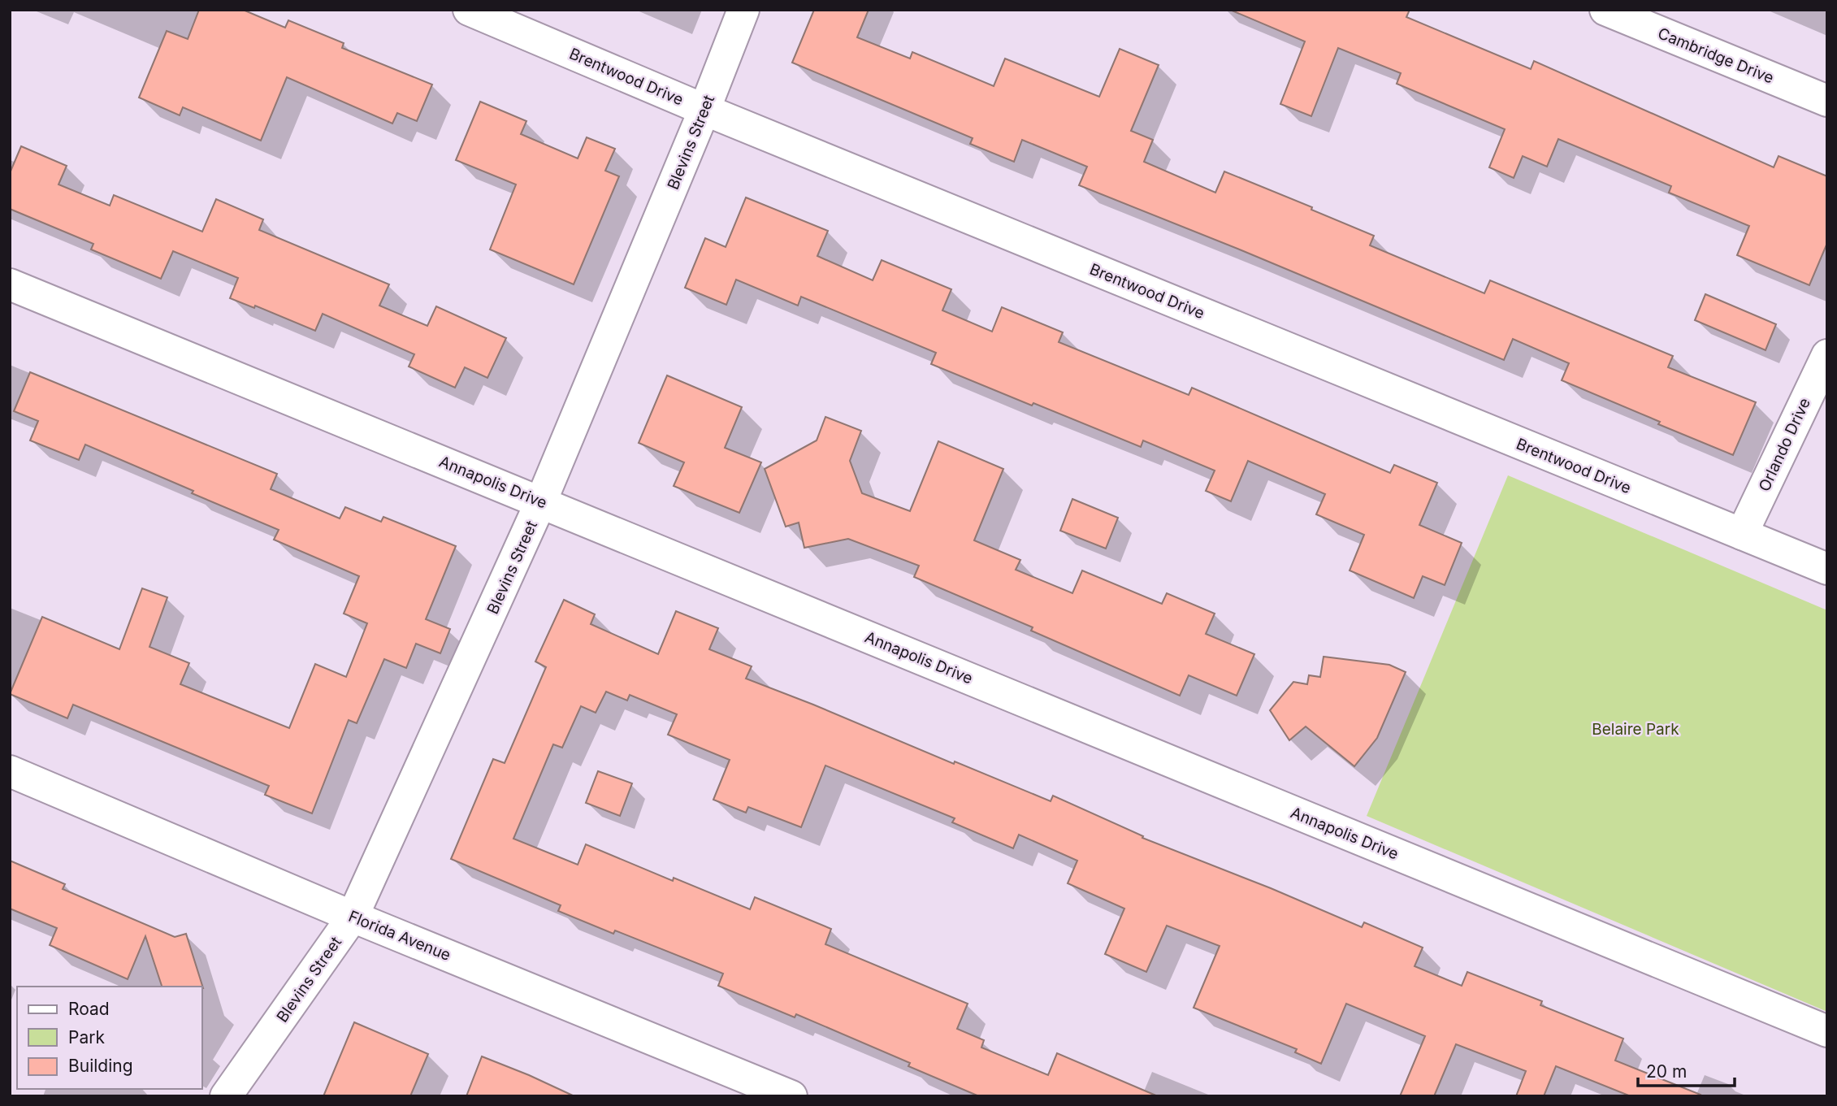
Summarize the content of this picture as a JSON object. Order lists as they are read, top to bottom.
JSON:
{
  "streets": {
    "street": [
      "Cambridge Drive",
      "Brentwood Drive",
      "Blevins Street",
      "Orlando Drive",
      "Annapolis Drive",
      "Florida Avenue"
    ]
  },
  "crossings": [
    ["Brentwood Drive", "Blevins Street"],
    ["Brentwood Drive", "Orlando Drive"],
    ["Blevins Street", "Annapolis Drive"],
    ["Blevins Street", "Florida Avenue"]
  ],
  "parks": ["Belaire Park"],
  "legend": ["Road", "Park", "Building"],
  "scale_bar": "20 m"
}
